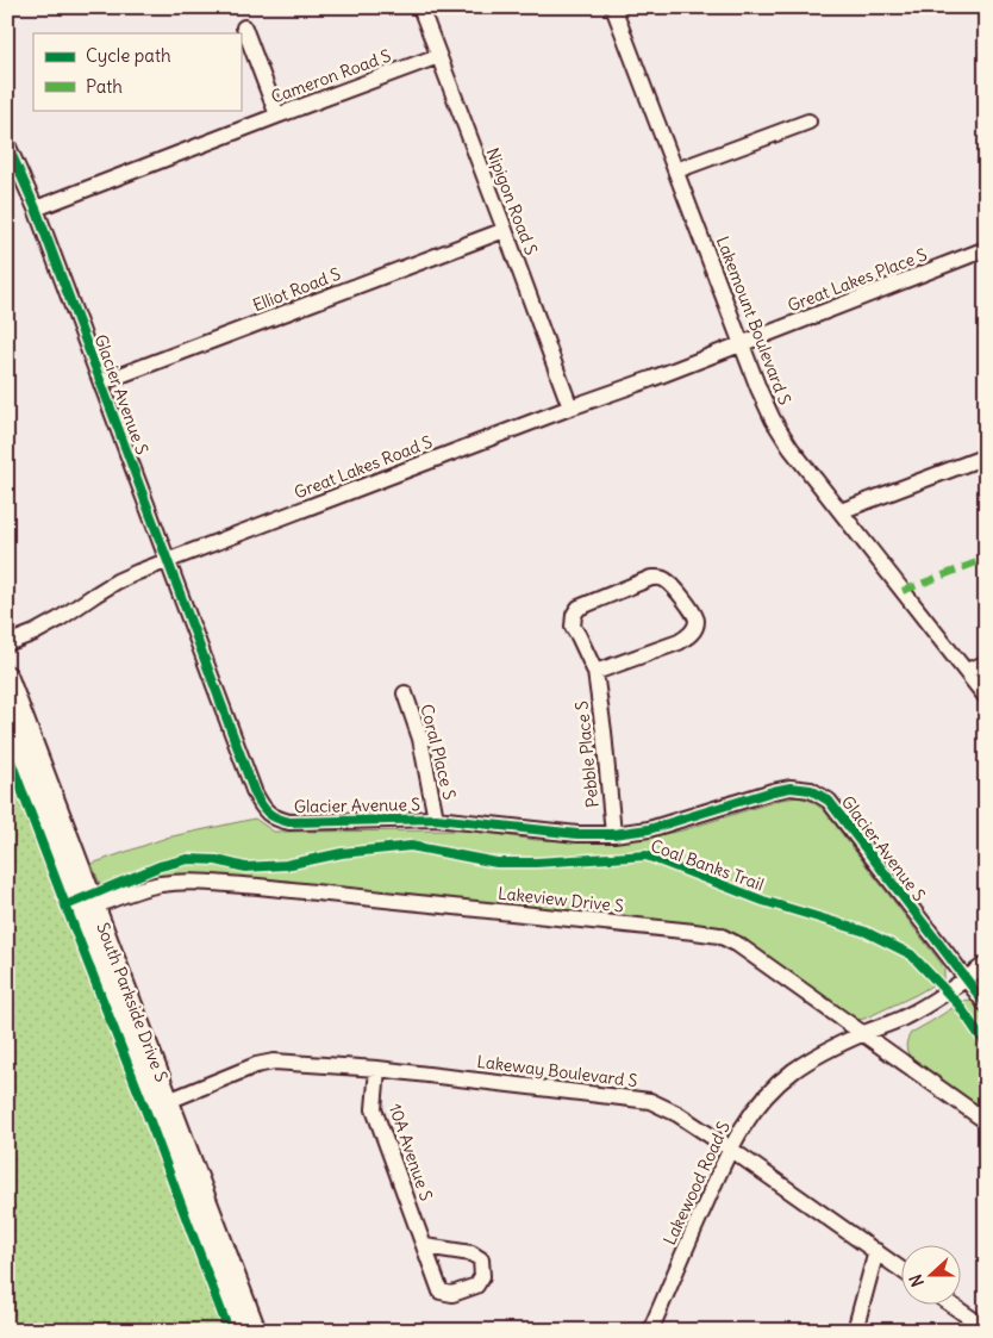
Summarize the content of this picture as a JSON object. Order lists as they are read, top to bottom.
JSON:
{
  "streets": {
    "main road": ["South Parkside Drive S"],
    "street": [
      "Cameron Road S",
      "Nipigon Road S",
      "Great Lakes Place S",
      "Elliot Road S",
      "Lakemount Boulevard S",
      "Glacier Avenue S",
      "Great Lakes Road S",
      "Coral Place S",
      "Pebble Place S",
      "Lakeview Drive S",
      "Lakeway Boulevard S",
      "10A Avenue S",
      "Lakewood Road S"
    ],
    "cycle path": ["Coal Banks Trail"]
  },
  "crossings": [
    ["Cameron Road S", "Nipigon Road S"],
    ["Cameron Road S", "Glacier Avenue S"],
    ["Nipigon Road S", "Elliot Road S"],
    ["Nipigon Road S", "Great Lakes Road S"],
    ["Great Lakes Place S", "Lakemount Boulevard S"],
    ["Great Lakes Place S", "Great Lakes Road S"],
    ["Elliot Road S", "Glacier Avenue S"],
    ["Lakemount Boulevard S", "Great Lakes Road S"],
    ["Glacier Avenue S", "Great Lakes Road S"],
    ["Glacier Avenue S", "Coral Place S"],
    ["Glacier Avenue S", "Pebble Place S"],
    ["Glacier Avenue S", "Lakewood Road S"],
    ["Lakeview Drive S", "South Parkside Drive S"],
    ["Lakeview Drive S", "Lakewood Road S"],
    ["South Parkside Drive S", "Lakeway Boulevard S"],
    ["Lakeway Boulevard S", "10A Avenue S"],
    ["Lakeway Boulevard S", "Lakewood Road S"]
  ],
  "legend": ["Cycle path", "Path"],
  "north": "left"
}
